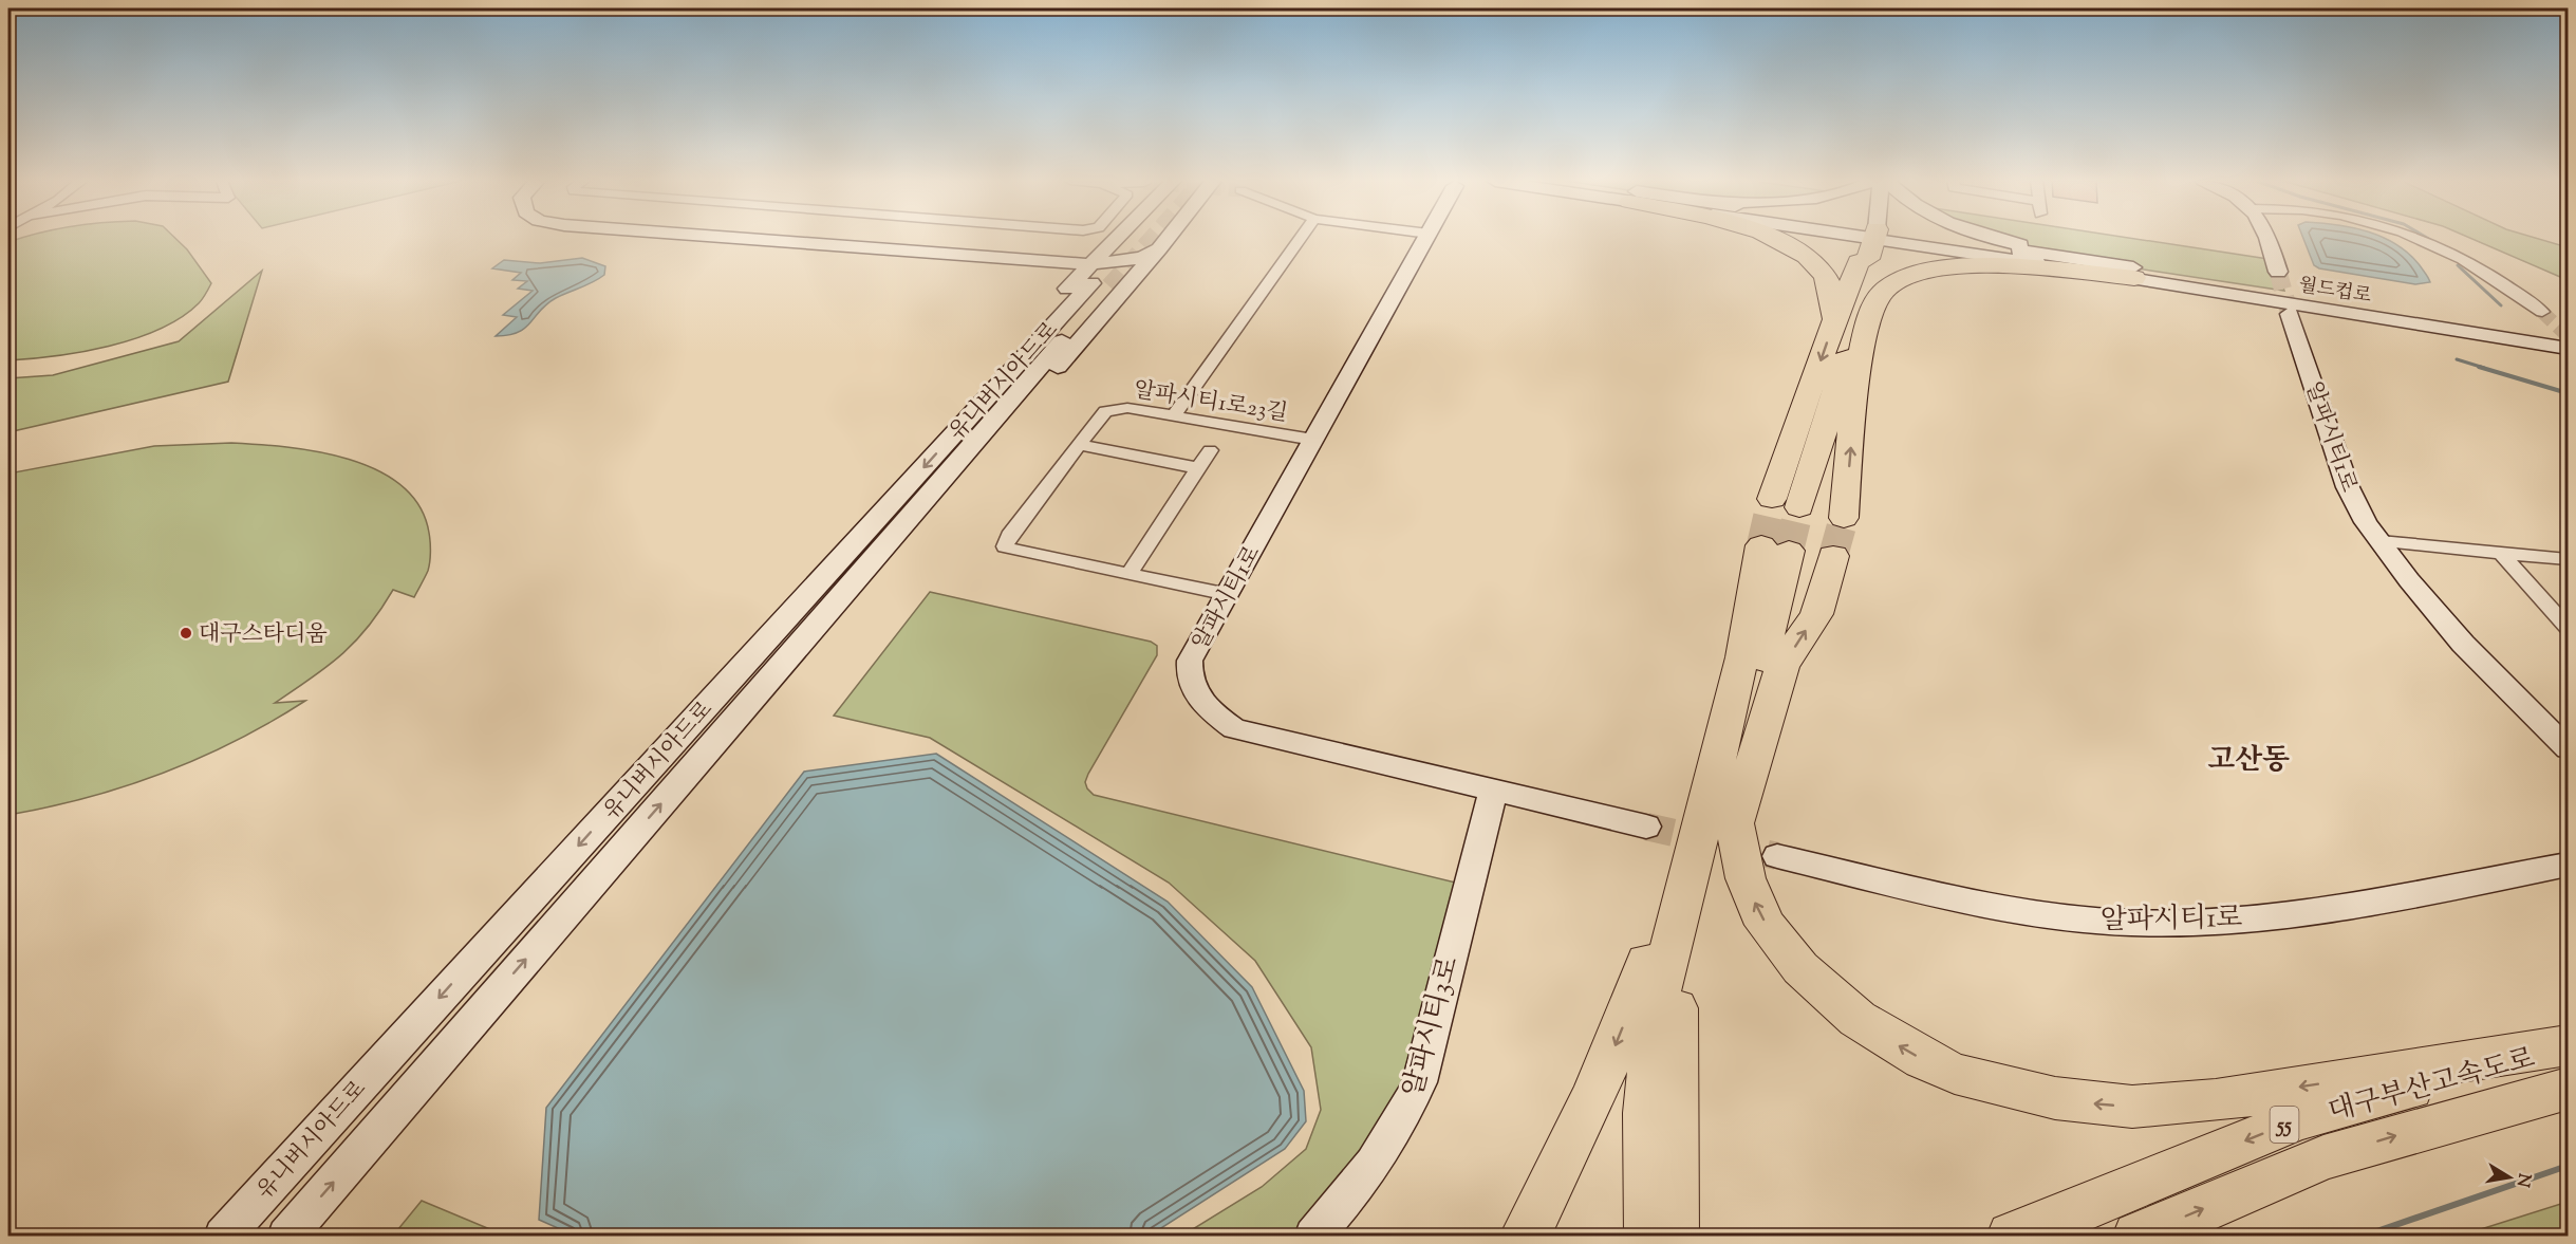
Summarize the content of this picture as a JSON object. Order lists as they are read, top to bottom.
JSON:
{
  "streets": {
    "highway": ["대구부산고속도로", "55"],
    "main road": [
      "월드컵로",
      "유니버시아드로",
      "알파시티1로",
      "알파시티3로"
    ],
    "street": ["알파시티1로23길"]
  },
  "crossings": [
    ["알파시티1로23길", "알파시티1로"],
    ["알파시티1로", "알파시티3로"]
  ],
  "districts": ["고산동"],
  "places": ["대구스타디움"],
  "north": "right"
}
